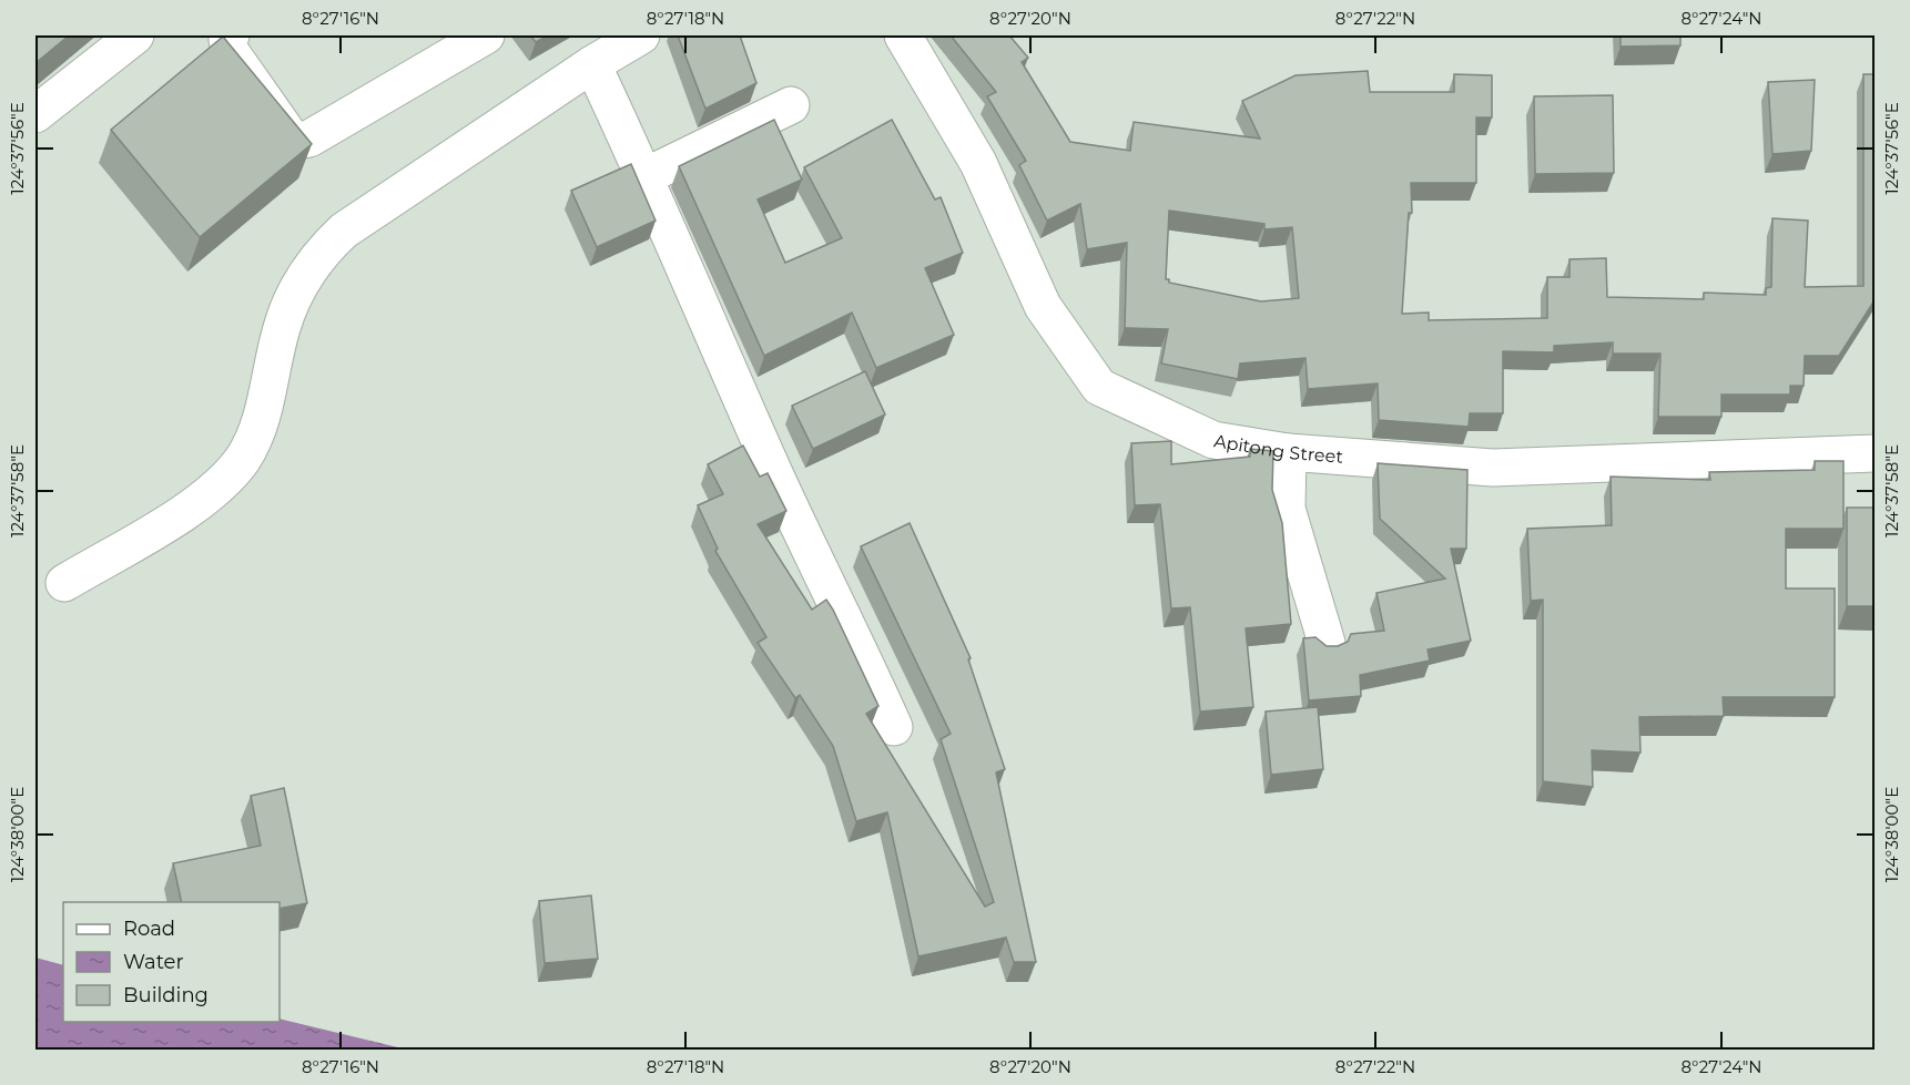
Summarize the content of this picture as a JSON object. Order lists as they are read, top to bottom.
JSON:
{
  "streets": {
    "street": ["Apitong Street"]
  },
  "legend": ["Road", "Water", "Building"],
  "coordinates": [
    "8°27'16\"N",
    "8°27'18\"N",
    "8°27'20\"N",
    "8°27'22\"N",
    "8°27'24\"N",
    "124°37'56\"E",
    "124°37'58\"E",
    "124°38'00\"E"
  ]
}
